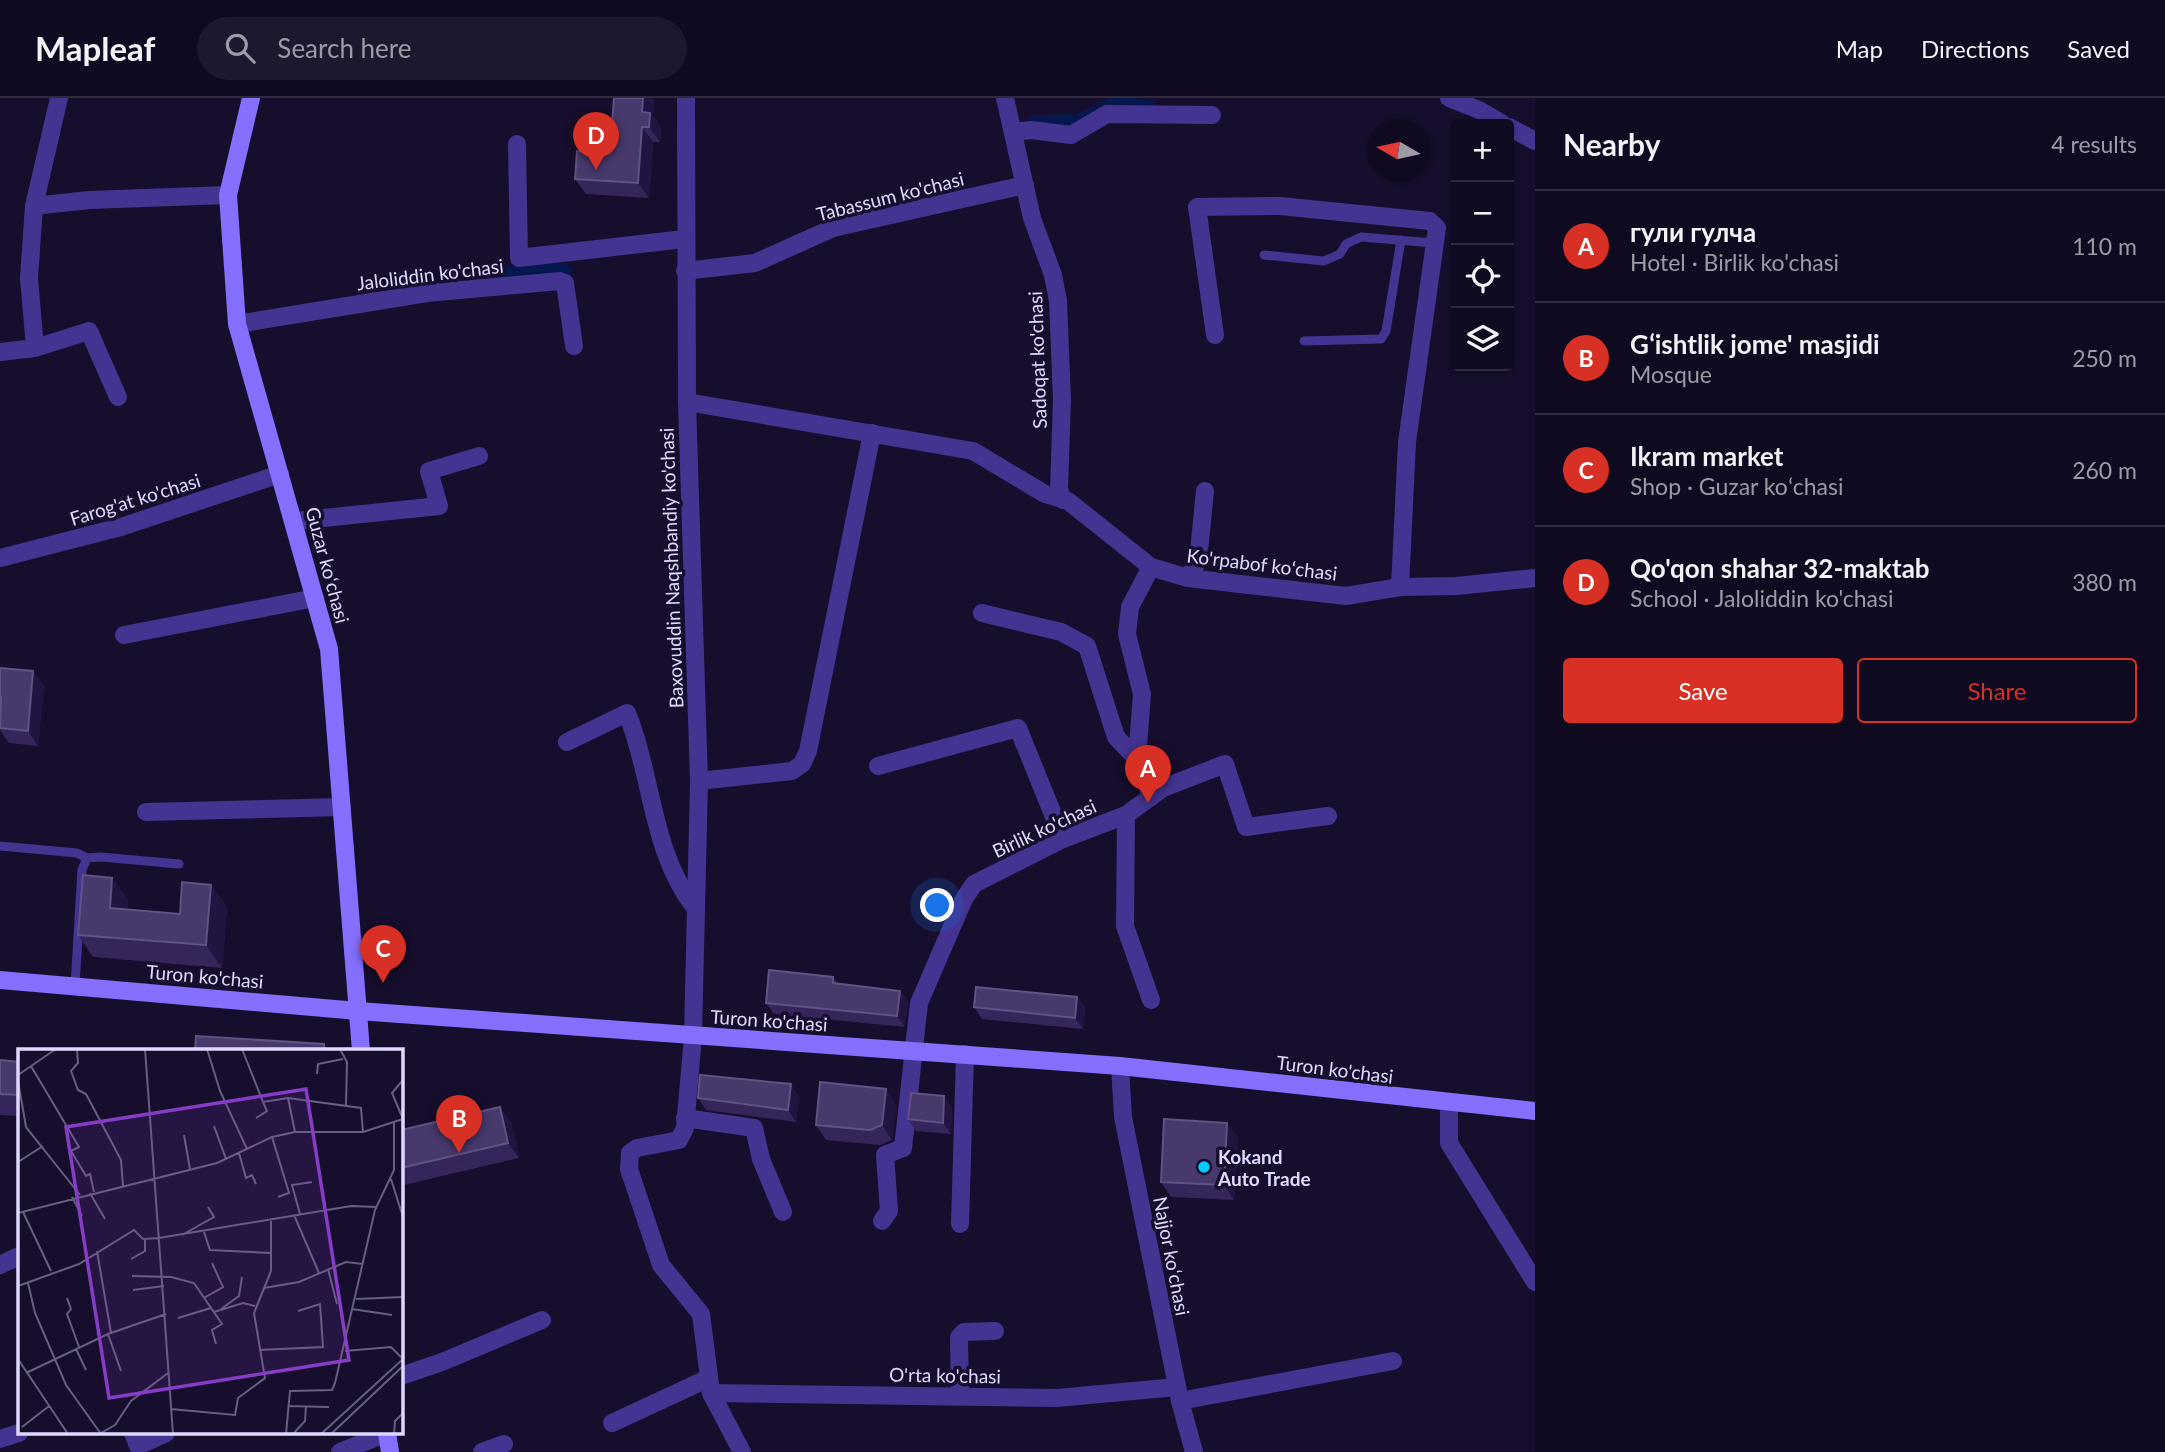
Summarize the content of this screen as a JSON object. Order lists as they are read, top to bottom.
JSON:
{
  "streets": {
    "main road": ["Guzar koʻchasi", "Turon ko'chasi"],
    "street": [
      "Tabassum ko'chasi",
      "Jaloliddin ko'chasi",
      "Sadoqat ko'chasi",
      "Farog'at ko'chasi",
      "Ko'rpabof koʻchasi",
      "Baxovuddin Naqshbandiy ko'chasi",
      "Birlik ko'chasi",
      "Najjor koʻchasi",
      "O'rta ko'chasi"
    ]
  },
  "crossings": [
    ["Tabassum ko'chasi", "Sadoqat ko'chasi"],
    ["Tabassum ko'chasi", "Baxovuddin Naqshbandiy ko'chasi"],
    ["Jaloliddin ko'chasi", "Guzar koʻchasi"],
    ["Jaloliddin ko'chasi", "Baxovuddin Naqshbandiy ko'chasi"],
    ["Sadoqat ko'chasi", "Ko'rpabof koʻchasi"],
    ["Farog'at ko'chasi", "Guzar koʻchasi"],
    ["Ko'rpabof koʻchasi", "Baxovuddin Naqshbandiy ko'chasi"],
    ["Guzar koʻchasi", "Turon ko'chasi"],
    ["Baxovuddin Naqshbandiy ko'chasi", "Turon ko'chasi"],
    ["Birlik ko'chasi", "Turon ko'chasi"],
    ["Turon ko'chasi", "Najjor koʻchasi"],
    ["Najjor koʻchasi", "O'rta ko'chasi"]
  ],
  "places": ["Kokand Auto Trade"],
  "north": "left",
  "page": {
    "header": "Mapleaf",
    "search": "Search here",
    "nav": ["Map", "Directions", "Saved"],
    "heading": ["Nearby", "4 results"],
    "pins": [
      "D",
      "A",
      "C",
      "B"
    ],
    "map_buttons": ["+", "−"],
    "list": [
      {
        "mark": "A",
        "name": "гули гулча",
        "note": "Hotel · Birlik ko'chasi",
        "value": "110 m"
      },
      {
        "mark": "B",
        "name": "Gʻishtlik jome' masjidi",
        "note": "Mosque",
        "value": "250 m"
      },
      {
        "mark": "C",
        "name": "Ikram market",
        "note": "Shop · Guzar koʻchasi",
        "value": "260 m"
      },
      {
        "mark": "D",
        "name": "Qo'qon shahar 32-maktab",
        "note": "School · Jaloliddin ko'chasi",
        "value": "380 m"
      }
    ],
    "buttons": ["Save", "Share"]
  }
}
